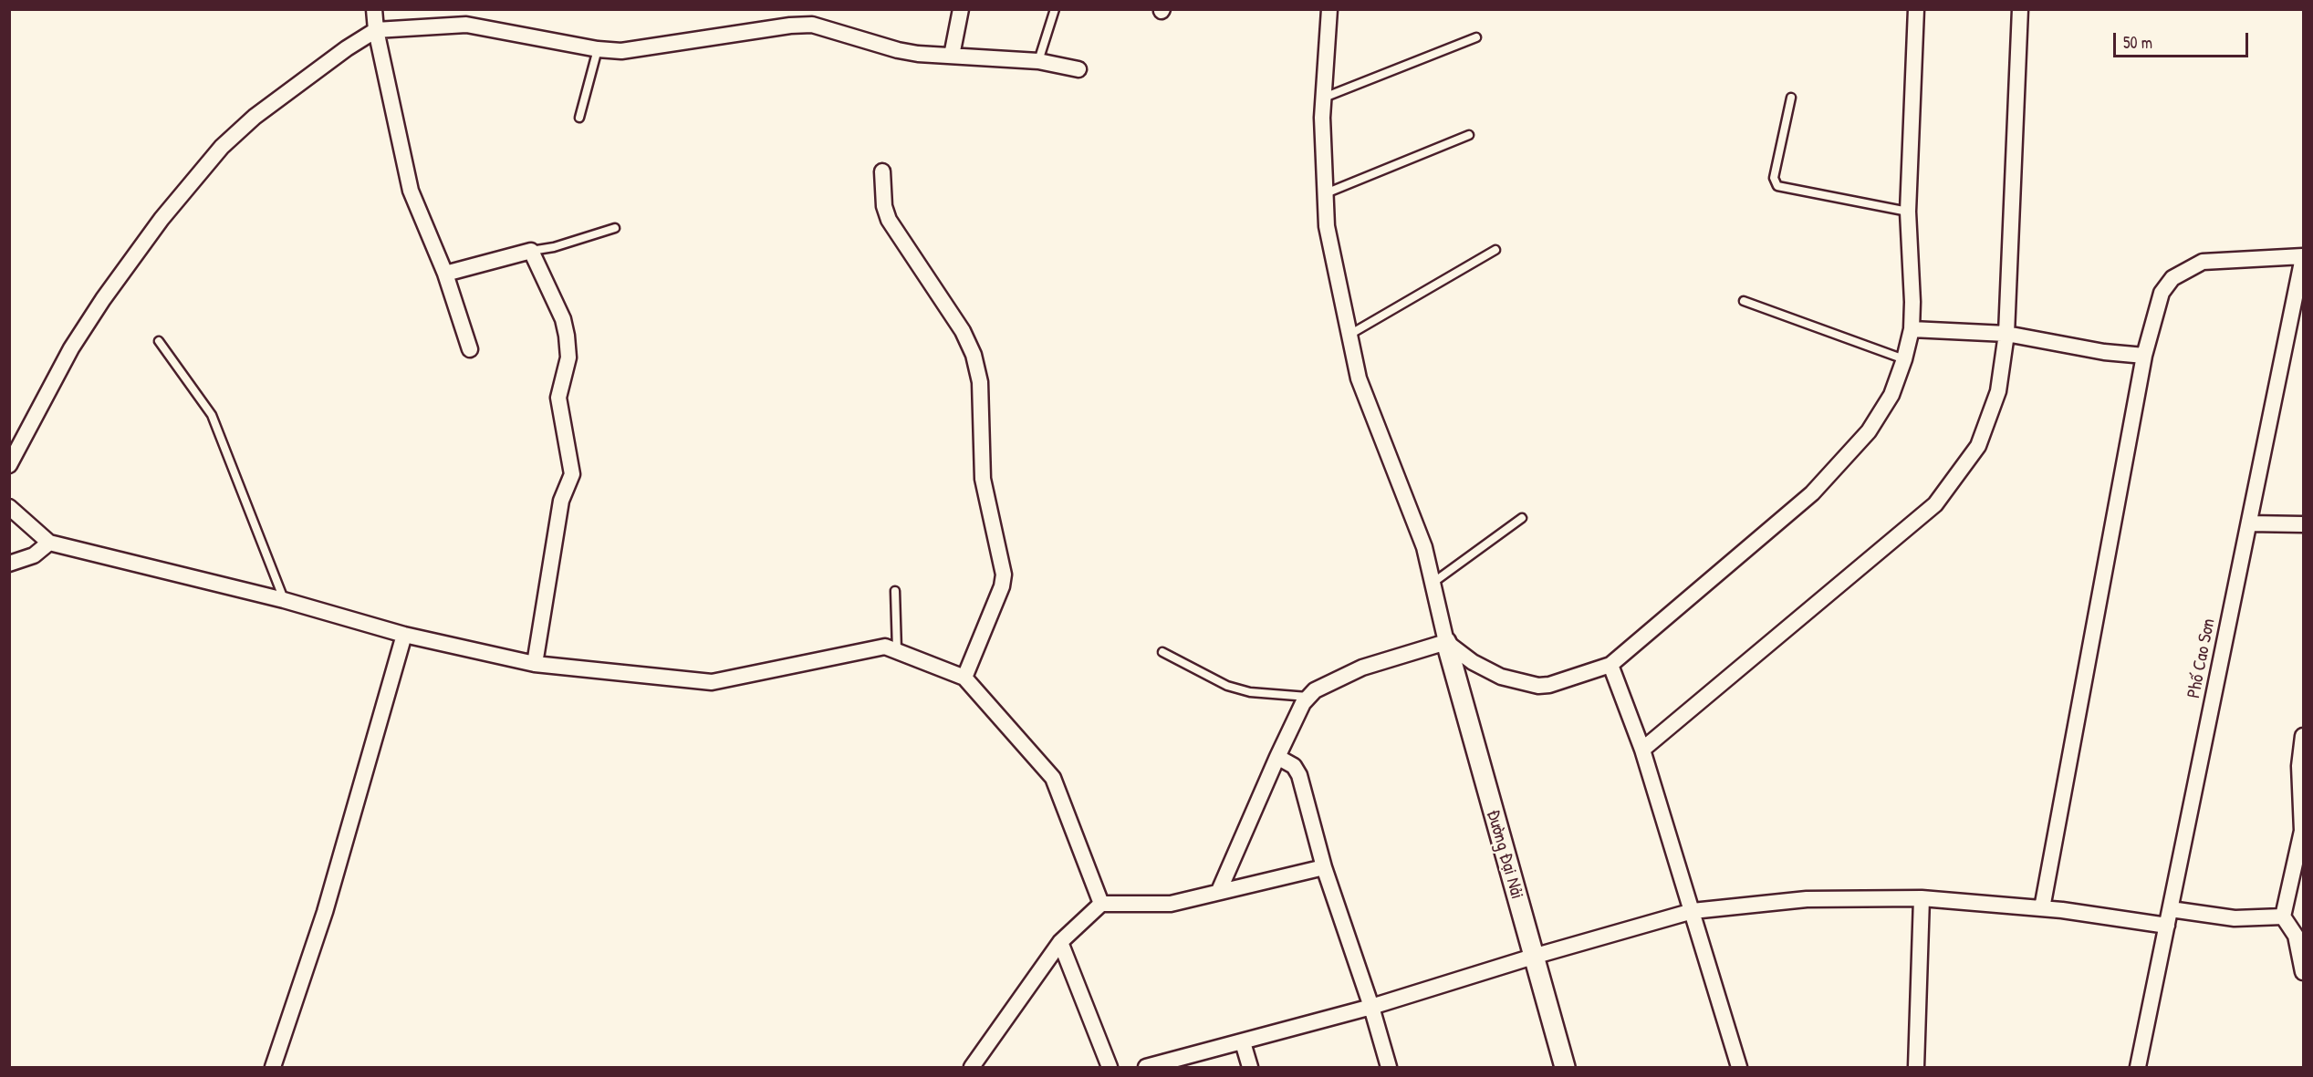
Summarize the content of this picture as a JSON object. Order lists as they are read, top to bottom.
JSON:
{
  "streets": {
    "street": ["Phố Cao Sơn", "Đường Đại Nải"]
  },
  "scale_bar": "50 m"
}
